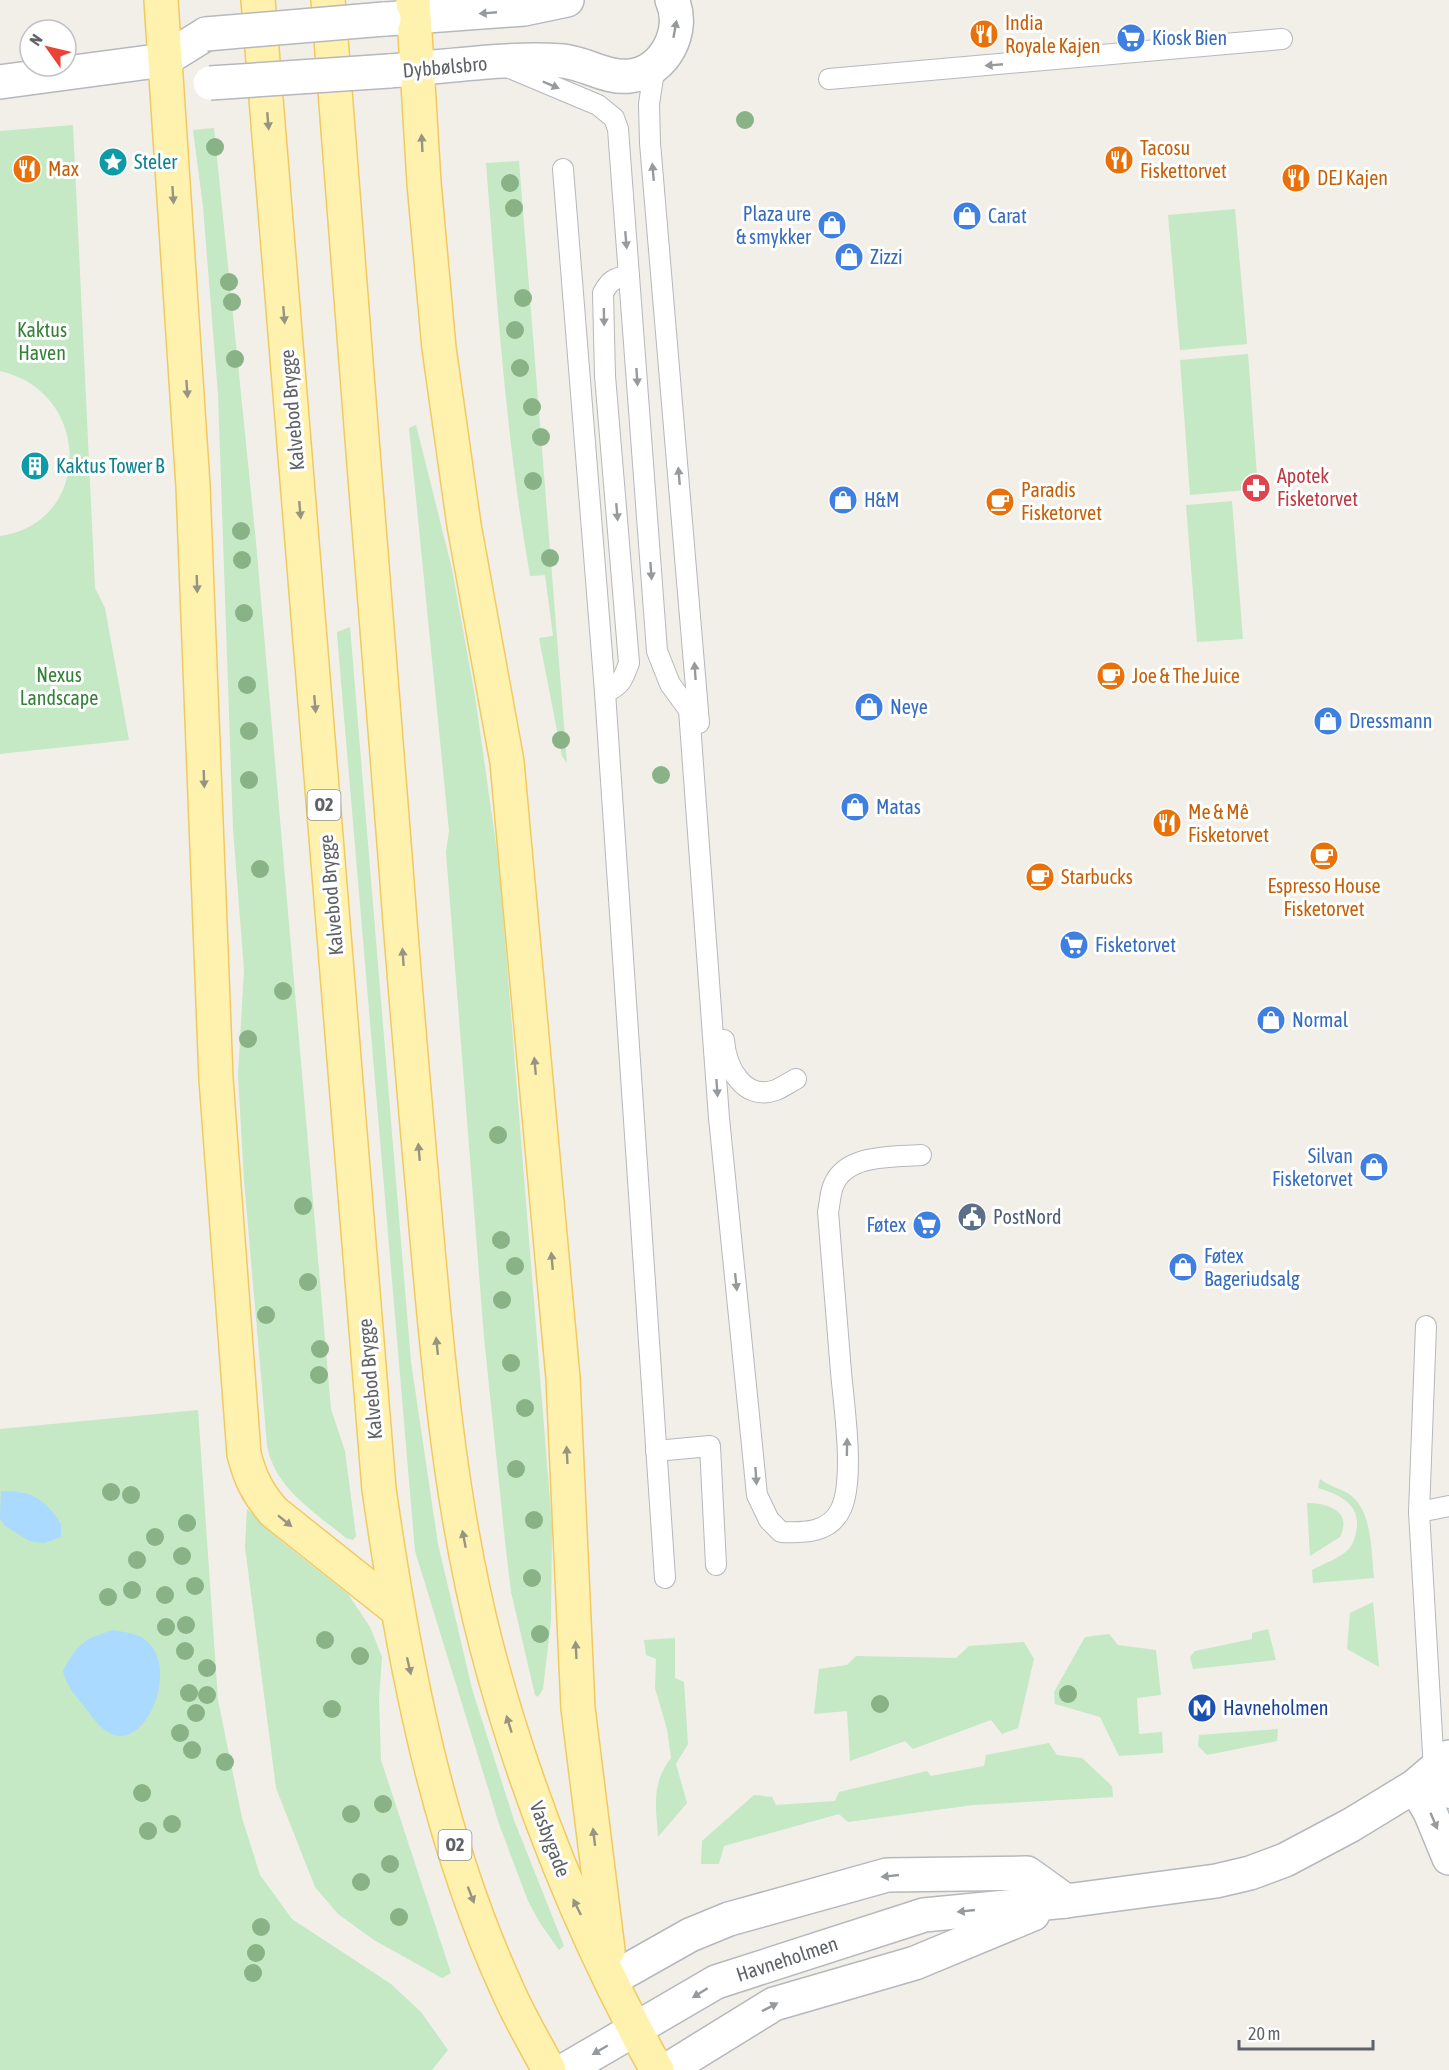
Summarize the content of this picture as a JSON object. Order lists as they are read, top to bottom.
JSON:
{
  "streets": {
    "main road": ["Kalvebod Brygge", "O2", "Vasbygade"],
    "street": ["Dybbølsbro", "Havneholmen"]
  },
  "crossings": [
    ["Kalvebod Brygge", "O2"],
    ["Vasbygade", "Havneholmen"]
  ],
  "parks": ["Kaktus Haven", "Nexus Landscape"],
  "places": {
    "restaurant": [
      "India Royale Kajen",
      "Tacosu Fiskettorvet",
      "Max",
      "DEJ Kajen",
      "Me & Mê Fisketorvet"
    ],
    "supermarket": ["Kiosk Bien", "Fisketorvet", "Føtex"],
    "place": ["Steler"],
    "shop": [
      "Carat",
      "Plaza ure & smykker",
      "Zizzi",
      "H&M",
      "Neye",
      "Dressmann",
      "Matas",
      "Normal",
      "Silvan Fisketorvet",
      "Føtex Bageriudsalg"
    ],
    "building": ["Kaktus Tower B"],
    "pharmacy": ["Apotek Fisketorvet"],
    "cafe": [
      "Paradis Fisketorvet",
      "Joe & The Juice",
      "Espresso House Fisketorvet",
      "Starbucks"
    ],
    "public building": ["PostNord"],
    "metro station": ["Havneholmen"]
  },
  "scale_bar": "20 m",
  "north": "top left"
}
